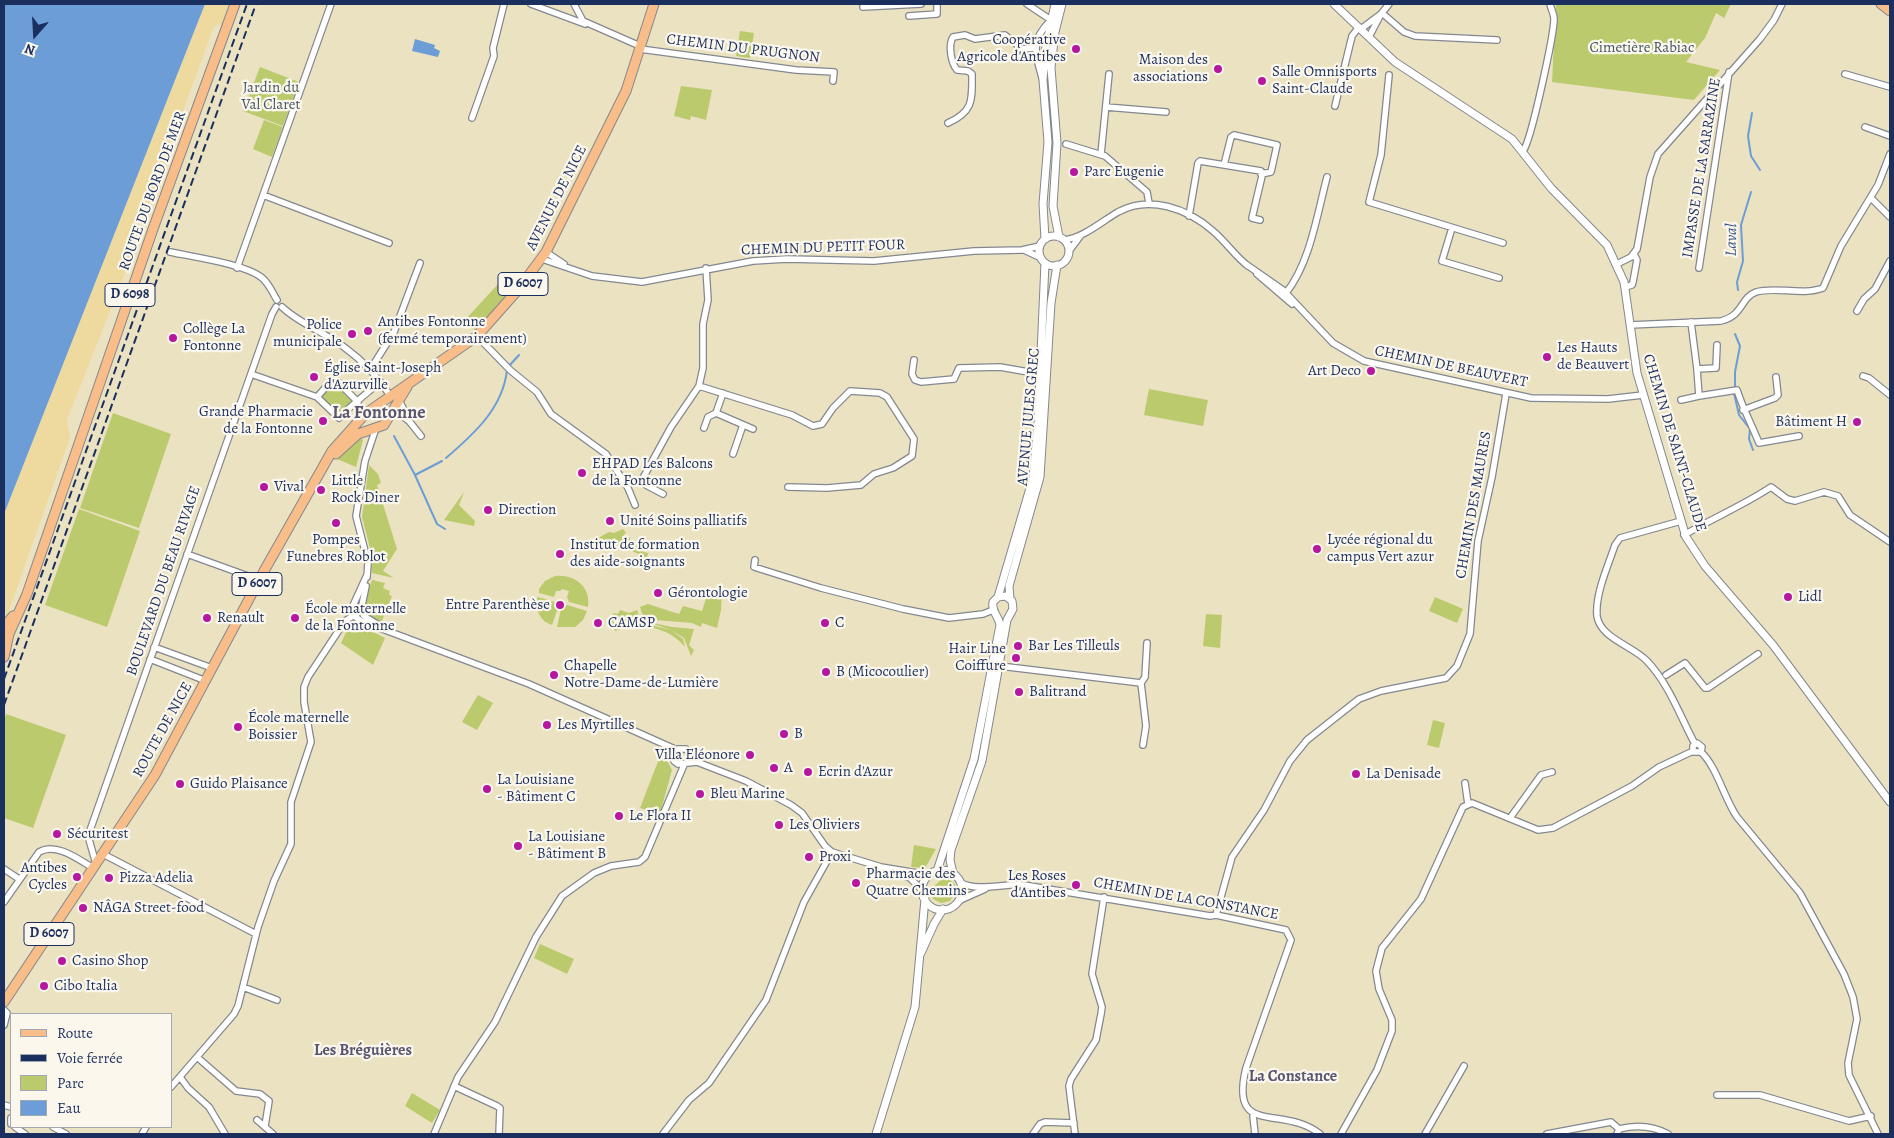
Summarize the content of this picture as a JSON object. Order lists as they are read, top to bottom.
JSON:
{
  "streets": {
    "main road": [
      "ROUTE DU BORD DE MER",
      "AVENUE DE NICE",
      "D 6007",
      "D 6098",
      "ROUTE DE NICE"
    ],
    "street": [
      "CHEMIN DU PRUGNON",
      "IMPASSE DE LA SARRAZINE",
      "CHEMIN DU PETIT FOUR",
      "CHEMIN DE BEAUVERT",
      "AVENUE JULES GREC",
      "CHEMIN DE SAINT-CLAUDE",
      "CHEMIN DES MAURES",
      "BOULEVARD DU BEAU RIVAGE",
      "CHEMIN DE LA CONSTANCE"
    ]
  },
  "crossings": [
    ["CHEMIN DU PRUGNON", "AVENUE DE NICE"],
    ["AVENUE DE NICE", "CHEMIN DU PETIT FOUR"],
    ["AVENUE DE NICE", "ROUTE DE NICE"],
    ["CHEMIN DU PETIT FOUR", "CHEMIN DE BEAUVERT"],
    ["CHEMIN DU PETIT FOUR", "AVENUE JULES GREC"],
    ["CHEMIN DE BEAUVERT", "AVENUE JULES GREC"],
    ["CHEMIN DE BEAUVERT", "CHEMIN DE SAINT-CLAUDE"],
    ["CHEMIN DE BEAUVERT", "CHEMIN DES MAURES"],
    ["CHEMIN DES MAURES", "CHEMIN DE LA CONSTANCE"],
    ["BOULEVARD DU BEAU RIVAGE", "ROUTE DE NICE"]
  ],
  "districts": ["La Fontonne", "Les Bréguières", "La Constance"],
  "water": ["Laval"],
  "parks": ["Cimetière Rabiac", "Jardin du Val Claret"],
  "places": [
    "Coopérative Agricole d'Antibes",
    "Maison des associations",
    "Salle Omnisports Saint-Claude",
    "Parc Eugenie",
    "Antibes Fontonne (fermé temporairement)",
    "Police municipale",
    "Collège La Fontonne",
    "Les Hauts de Beauvert",
    "Art Deco",
    "Église Saint-Joseph d'Azurville",
    "Grande Pharmacie de la Fontonne",
    "Bâtiment H",
    "EHPAD Les Balcons de la Fontonne",
    "Vival",
    "Little Rock Diner",
    "Direction",
    "Unité Soins palliatifs",
    "Pompes Funebres Roblot",
    "Lycée régional du campus Vert azur",
    "Institut de formation des aide-soignants",
    "Gérontologie",
    "Lidl",
    "Entre Parenthèse",
    "Renault",
    "École maternelle de la Fontonne",
    "CAMSP",
    "C",
    "Bar Les Tilleuls",
    "Hair Line Coiffure",
    "B (Micocoulier)",
    "Chapelle Notre-Dame-de-Lumière",
    "Balitrand",
    "Les Myrtilles",
    "École maternelle Boissier",
    "B",
    "Villa Eléonore",
    "A",
    "Ecrin d'Azur",
    "La Denisade",
    "Guido Plaisance",
    "La Louisiane - Bâtiment C",
    "Bleu Marine",
    "Le Flora II",
    "Les Oliviers",
    "Sécuritest",
    "La Louisiane - Bâtiment B",
    "Proxi",
    "Antibes Cycles",
    "Pizza Adelia",
    "Pharmacie des Quatre Chemins",
    "Les Roses d'Antibes",
    "NÂGA Street-food",
    "Casino Shop",
    "Cibo Italia"
  ],
  "legend": [
    "Route",
    "Voie ferrée",
    "Parc",
    "Eau"
  ],
  "north": "bottom"
}
